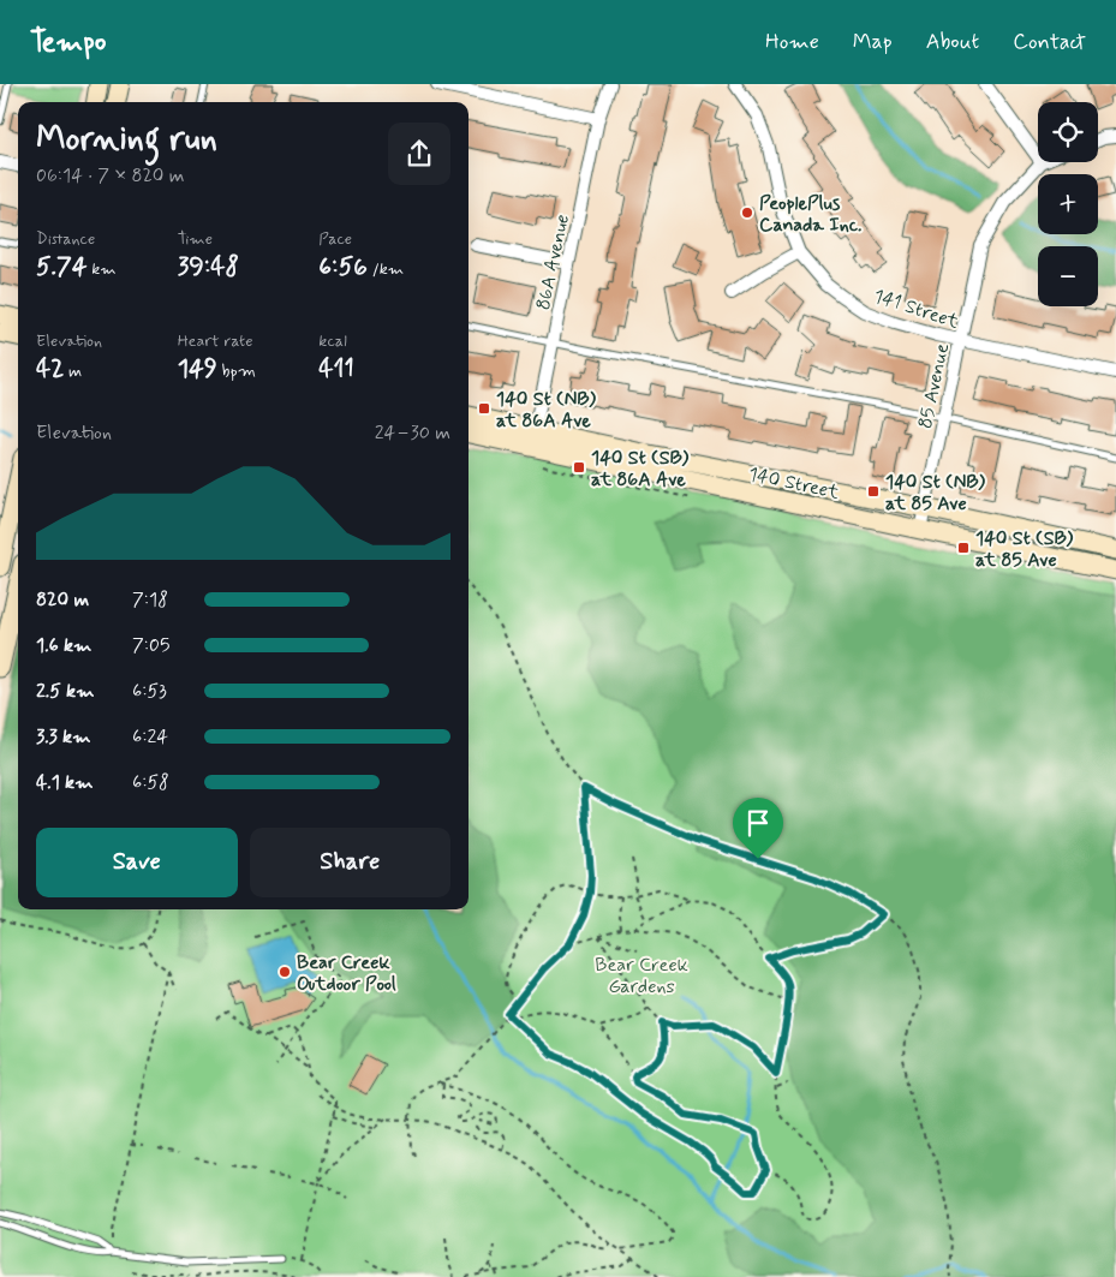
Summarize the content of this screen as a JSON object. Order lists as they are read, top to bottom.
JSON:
{
  "streets": {
    "main road": ["140 Street"],
    "street": ["86A Avenue", "141 Street", "85 Avenue"]
  },
  "crossings": [
    ["86A Avenue", "140 Street"],
    ["141 Street", "85 Avenue"],
    ["85 Avenue", "140 Street"]
  ],
  "parks": ["Bear Creek Gardens"],
  "places": {
    "other": ["PeoplePlus Canada Inc.", "Bear Creek Outdoor Pool"],
    "transit": [
      "140 St (NB) at 86A Ave",
      "140 St (SB) at 86A Ave",
      "140 St (NB) at 85 Ave",
      "140 St (SB) at 85 Ave"
    ]
  },
  "page": {
    "header": "Tempo",
    "nav": [
      "Home",
      "Map",
      "About",
      "Contact"
    ],
    "map_buttons": ["+", "−"],
    "heading": ["Morning run", "06:14 · 7 × 820 m"],
    "stats": [
      ["Distance", "5.74 km"],
      ["Time", "39:48"],
      ["Pace", "6:56 /km"],
      ["Elevation", "42 m"],
      ["Heart rate", "149 bpm"],
      ["kcal", "411"]
    ],
    "chart": ["Elevation", "24–30 m"],
    "list": [
      {
        "name": "820 m",
        "note": "7:18"
      },
      {
        "name": "1.6 km",
        "note": "7:05"
      },
      {
        "name": "2.5 km",
        "note": "6:53"
      },
      {
        "name": "3.3 km",
        "note": "6:24"
      },
      {
        "name": "4.1 km",
        "note": "6:58"
      }
    ],
    "buttons": ["Save", "Share"]
  }
}
